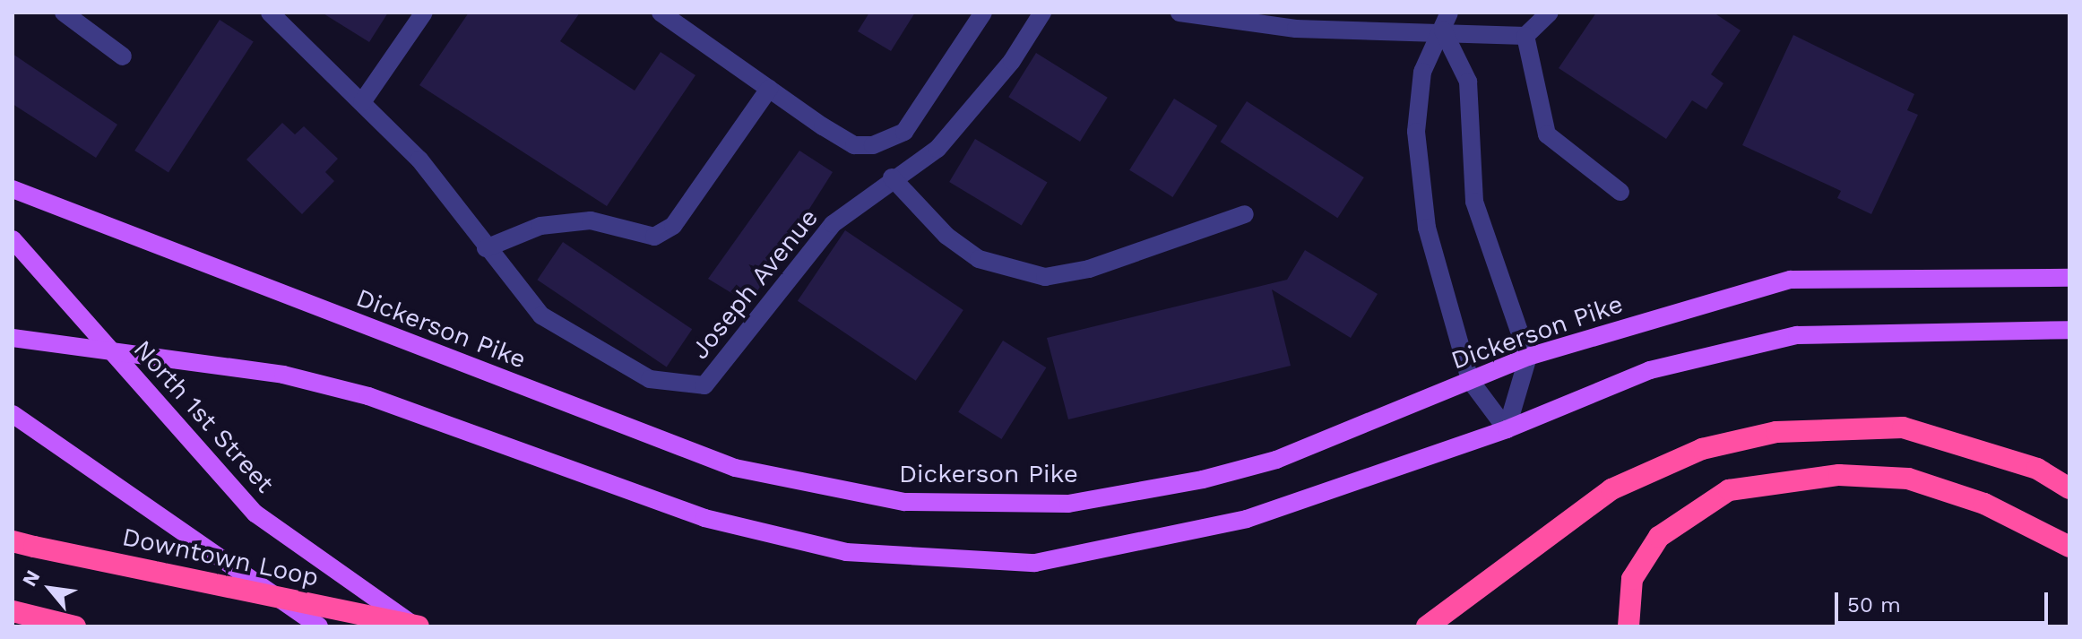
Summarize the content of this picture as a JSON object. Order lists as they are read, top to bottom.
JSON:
{
  "streets": {
    "highway": ["Downtown Loop"],
    "main road": ["Dickerson Pike", "North 1st Street"],
    "street": ["Joseph Avenue"]
  },
  "crossings": [
    ["North 1st Street", "Downtown Loop"]
  ],
  "scale_bar": "50 m",
  "north": "top left"
}
